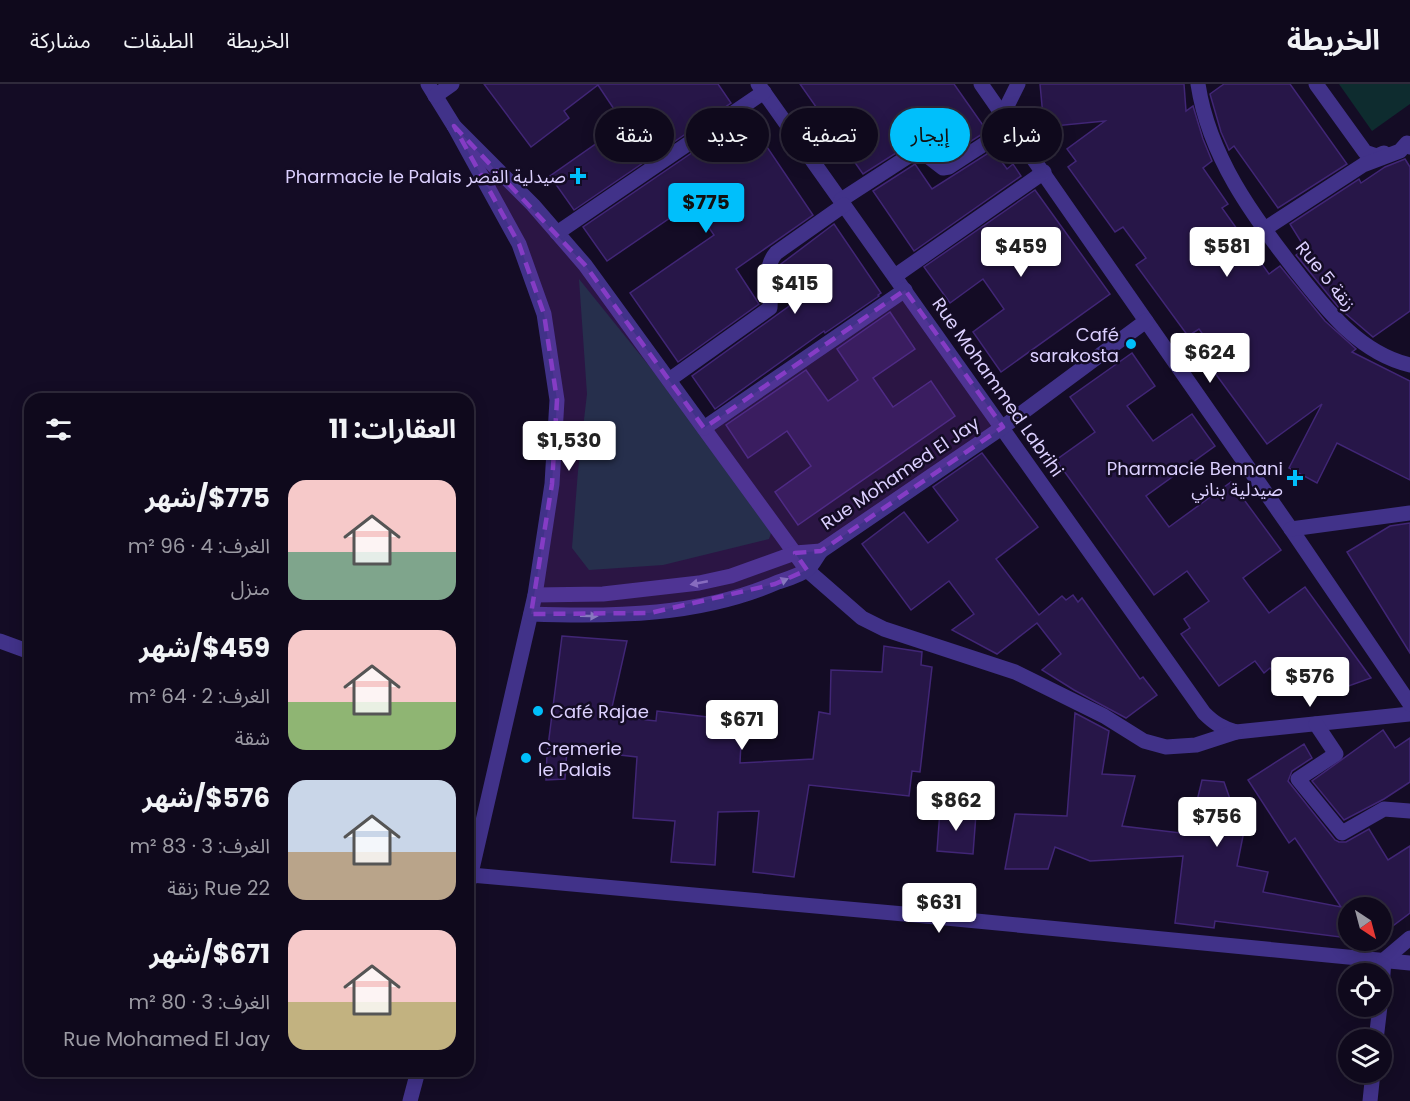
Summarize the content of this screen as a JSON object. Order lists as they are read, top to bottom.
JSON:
{
  "streets": {
    "street": ["Rue 5 زنقة", "Rue Mohammed Labrihi", "Rue Mohamed El Jay"]
  },
  "crossings": [
    ["Rue Mohammed Labrihi", "Rue Mohamed El Jay"]
  ],
  "places": {
    "health": ["Pharmacie le Palais صيدلية القصر", "Pharmacie Bennani صيدلية بناني"],
    "other": ["Café sarakosta", "Café Rajae", "Cremerie le Palais"]
  },
  "north": "bottom right",
  "page": {
    "header": "الخريطة",
    "nav": ["الخريطة", "الطبقات", "مشاركة"],
    "chip": [
      "شراء",
      "إيجار",
      "تصفية",
      "جديد",
      "شقة"
    ],
    "price": [
      "$775",
      "$459",
      "$581",
      "$415",
      "$624",
      "$1,530",
      "$576",
      "$671",
      "$862",
      "$756",
      "$631"
    ],
    "heading": "العقارات: 11",
    "list": [
      {
        "name": "$775/شهر",
        "note": "الغرف: 4 · 96 m² · منزل"
      },
      {
        "name": "$459/شهر",
        "note": "الغرف: 2 · 64 m² · شقة"
      },
      {
        "name": "$576/شهر",
        "note": "الغرف: 3 · 83 m² · Rue 22 زنقة"
      },
      {
        "name": "$671/شهر",
        "note": "الغرف: 3 · 80 m² · Rue Mohamed El Jay"
      }
    ]
  }
}
